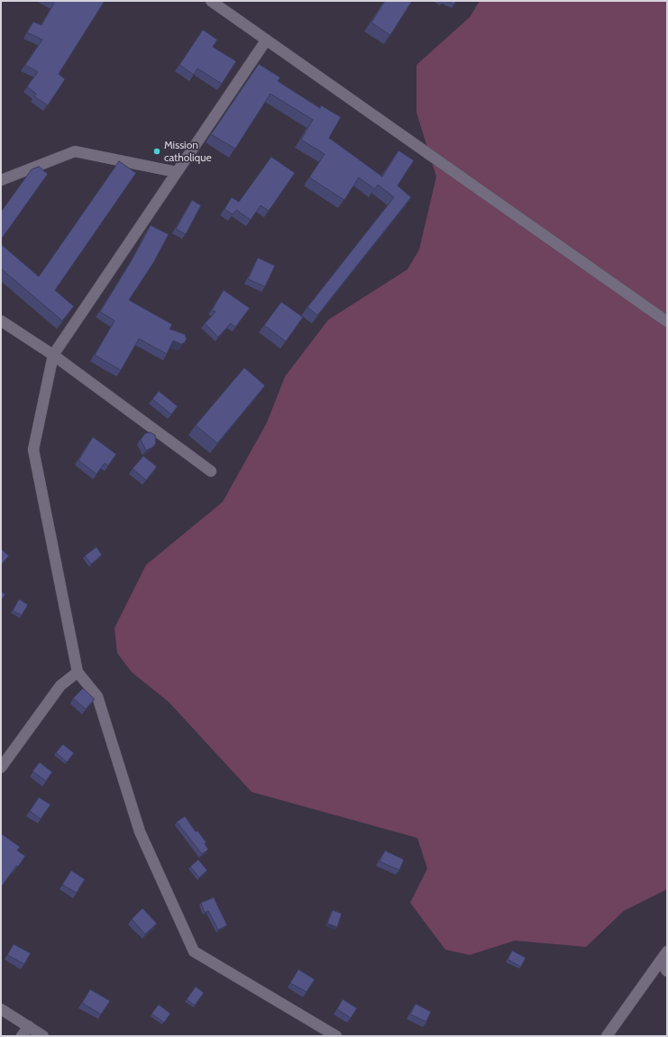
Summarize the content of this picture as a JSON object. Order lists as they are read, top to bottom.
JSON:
{
  "places": ["Mission catholique"]
}
